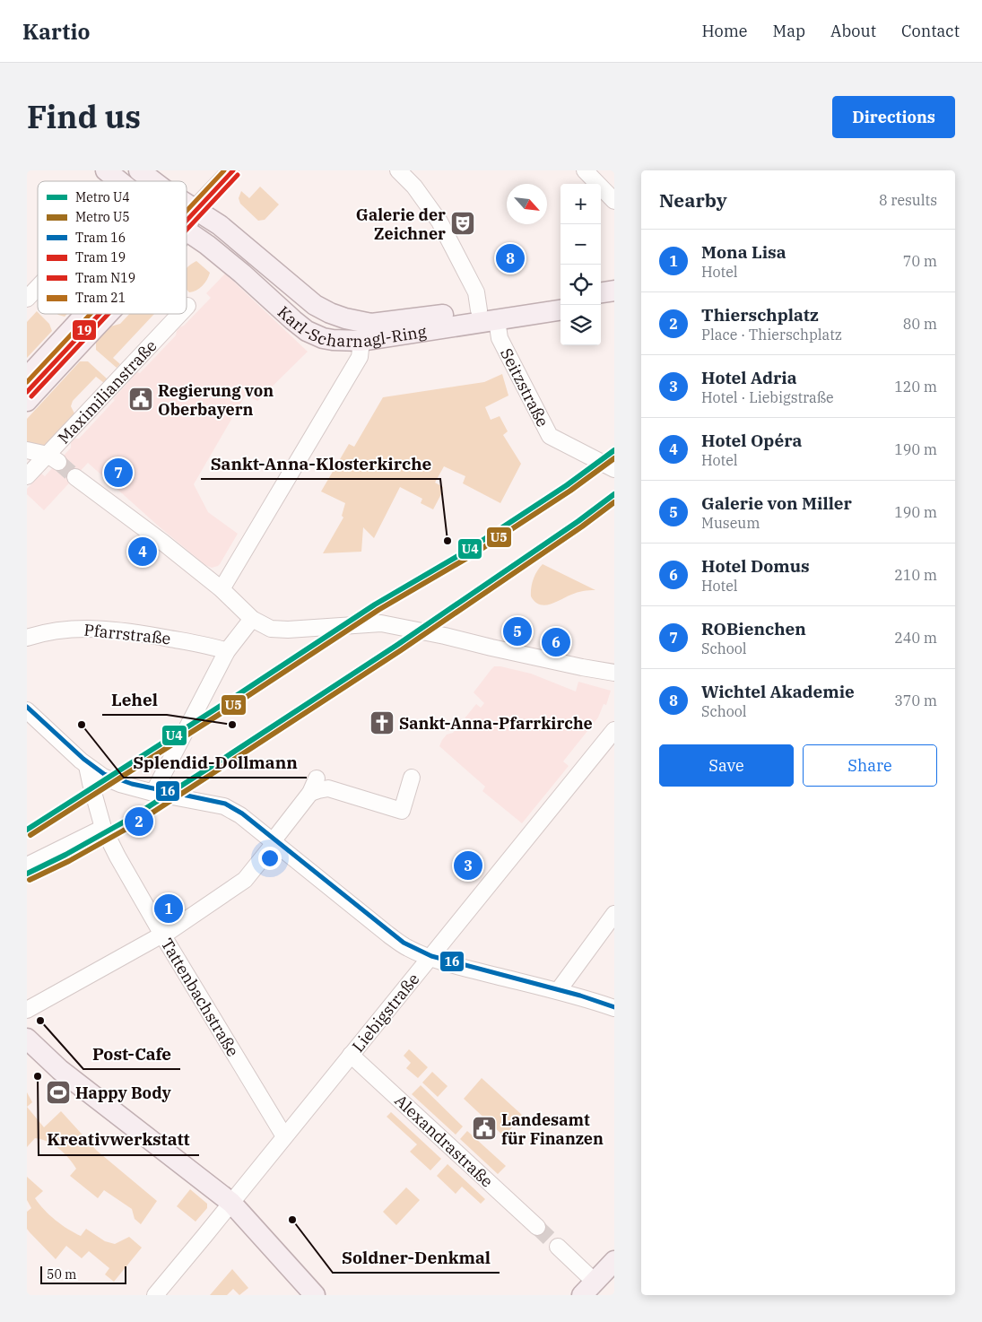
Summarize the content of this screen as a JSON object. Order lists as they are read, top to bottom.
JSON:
{
  "streets": {
    "main road": ["Karl-Scharnagl-Ring"],
    "street": [
      "Seitzstraße",
      "Maximilianstraße",
      "Pfarrstraße",
      "Tattenbachstraße",
      "Liebigstraße",
      "Alexandrastraße"
    ]
  },
  "crossings": [
    ["Karl-Scharnagl-Ring", "Seitzstraße"],
    ["Tattenbachstraße", "Liebigstraße"],
    ["Liebigstraße", "Alexandrastraße"]
  ],
  "places": {
    "theatre": ["Galerie der Zeichner"],
    "public building": ["Regierung von Oberbayern", "Landesamt für Finanzen"],
    "other": [
      "Sankt-Anna-Klosterkirche",
      "Splendid-Dollmann",
      "Lehel",
      "Post-Cafe",
      "Kreativwerkstatt",
      "Soldner-Denkmal"
    ],
    "church": ["Sankt-Anna-Pfarrkirche"],
    "sports": ["Happy Body"]
  },
  "lines": [
    "tram line 19",
    "tram line 21",
    "tram line N19",
    "metro line U4",
    "metro line U5",
    "tram line 16"
  ],
  "legend": [
    "Metro U4",
    "Metro U5",
    "Tram 16",
    "Tram 19",
    "Tram N19",
    "Tram 21"
  ],
  "scale_bar": "50 m",
  "north": "bottom right",
  "page": {
    "header": "Kartio",
    "nav": [
      "Home",
      "Map",
      "About",
      "Contact"
    ],
    "title": "Find us",
    "buttons": [
      "Directions",
      ["Save", "Share"]
    ],
    "heading": ["Nearby", "8 results"],
    "map_buttons": ["+", "−"],
    "list": [
      {
        "mark": "1",
        "name": "Mona Lisa",
        "note": "Hotel",
        "value": "70 m"
      },
      {
        "mark": "2",
        "name": "Thierschplatz",
        "note": "Place · Thierschplatz",
        "value": "80 m"
      },
      {
        "mark": "3",
        "name": "Hotel Adria",
        "note": "Hotel · Liebigstraße",
        "value": "120 m"
      },
      {
        "mark": "4",
        "name": "Hotel Opéra",
        "note": "Hotel",
        "value": "190 m"
      },
      {
        "mark": "5",
        "name": "Galerie von Miller",
        "note": "Museum",
        "value": "190 m"
      },
      {
        "mark": "6",
        "name": "Hotel Domus",
        "note": "Hotel",
        "value": "210 m"
      },
      {
        "mark": "7",
        "name": "ROBienchen",
        "note": "School",
        "value": "240 m"
      },
      {
        "mark": "8",
        "name": "Wichtel Akademie",
        "note": "School",
        "value": "370 m"
      }
    ],
    "pins": [
      "8",
      "7",
      "4",
      "5",
      "6",
      "2",
      "3",
      "1"
    ],
    "scale": "50 m"
  }
}
